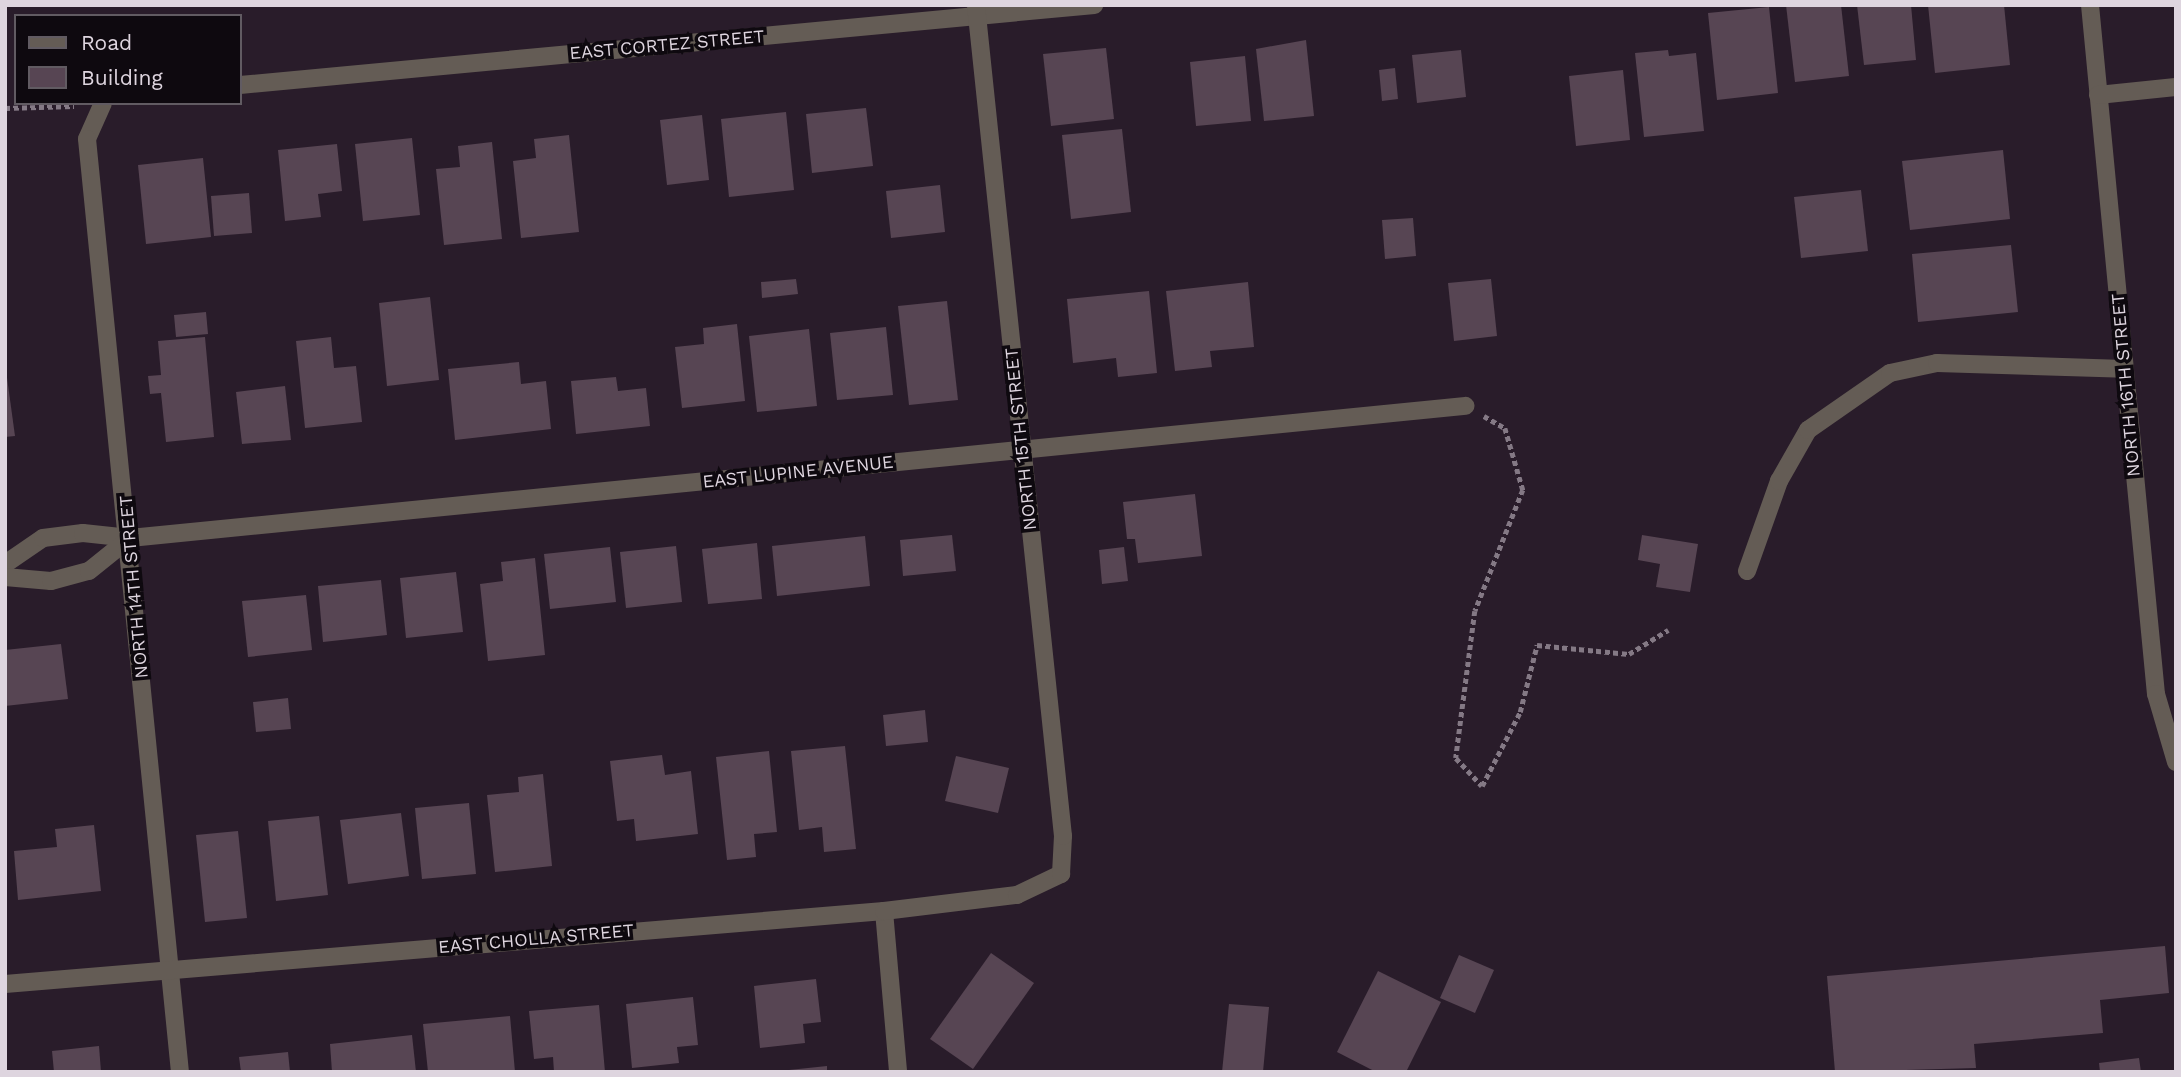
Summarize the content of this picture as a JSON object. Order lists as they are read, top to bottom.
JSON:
{
  "streets": {
    "street": [
      "EAST CORTEZ STREET",
      "NORTH 16TH STREET",
      "NORTH 15TH STREET",
      "EAST LUPINE AVENUE",
      "NORTH 14TH STREET",
      "EAST CHOLLA STREET"
    ]
  },
  "crossings": [
    ["EAST CORTEZ STREET", "NORTH 15TH STREET"],
    ["NORTH 15TH STREET", "EAST LUPINE AVENUE"],
    ["NORTH 15TH STREET", "EAST CHOLLA STREET"],
    ["EAST LUPINE AVENUE", "NORTH 14TH STREET"],
    ["NORTH 14TH STREET", "EAST CHOLLA STREET"]
  ],
  "legend": ["Road", "Building"]
}
